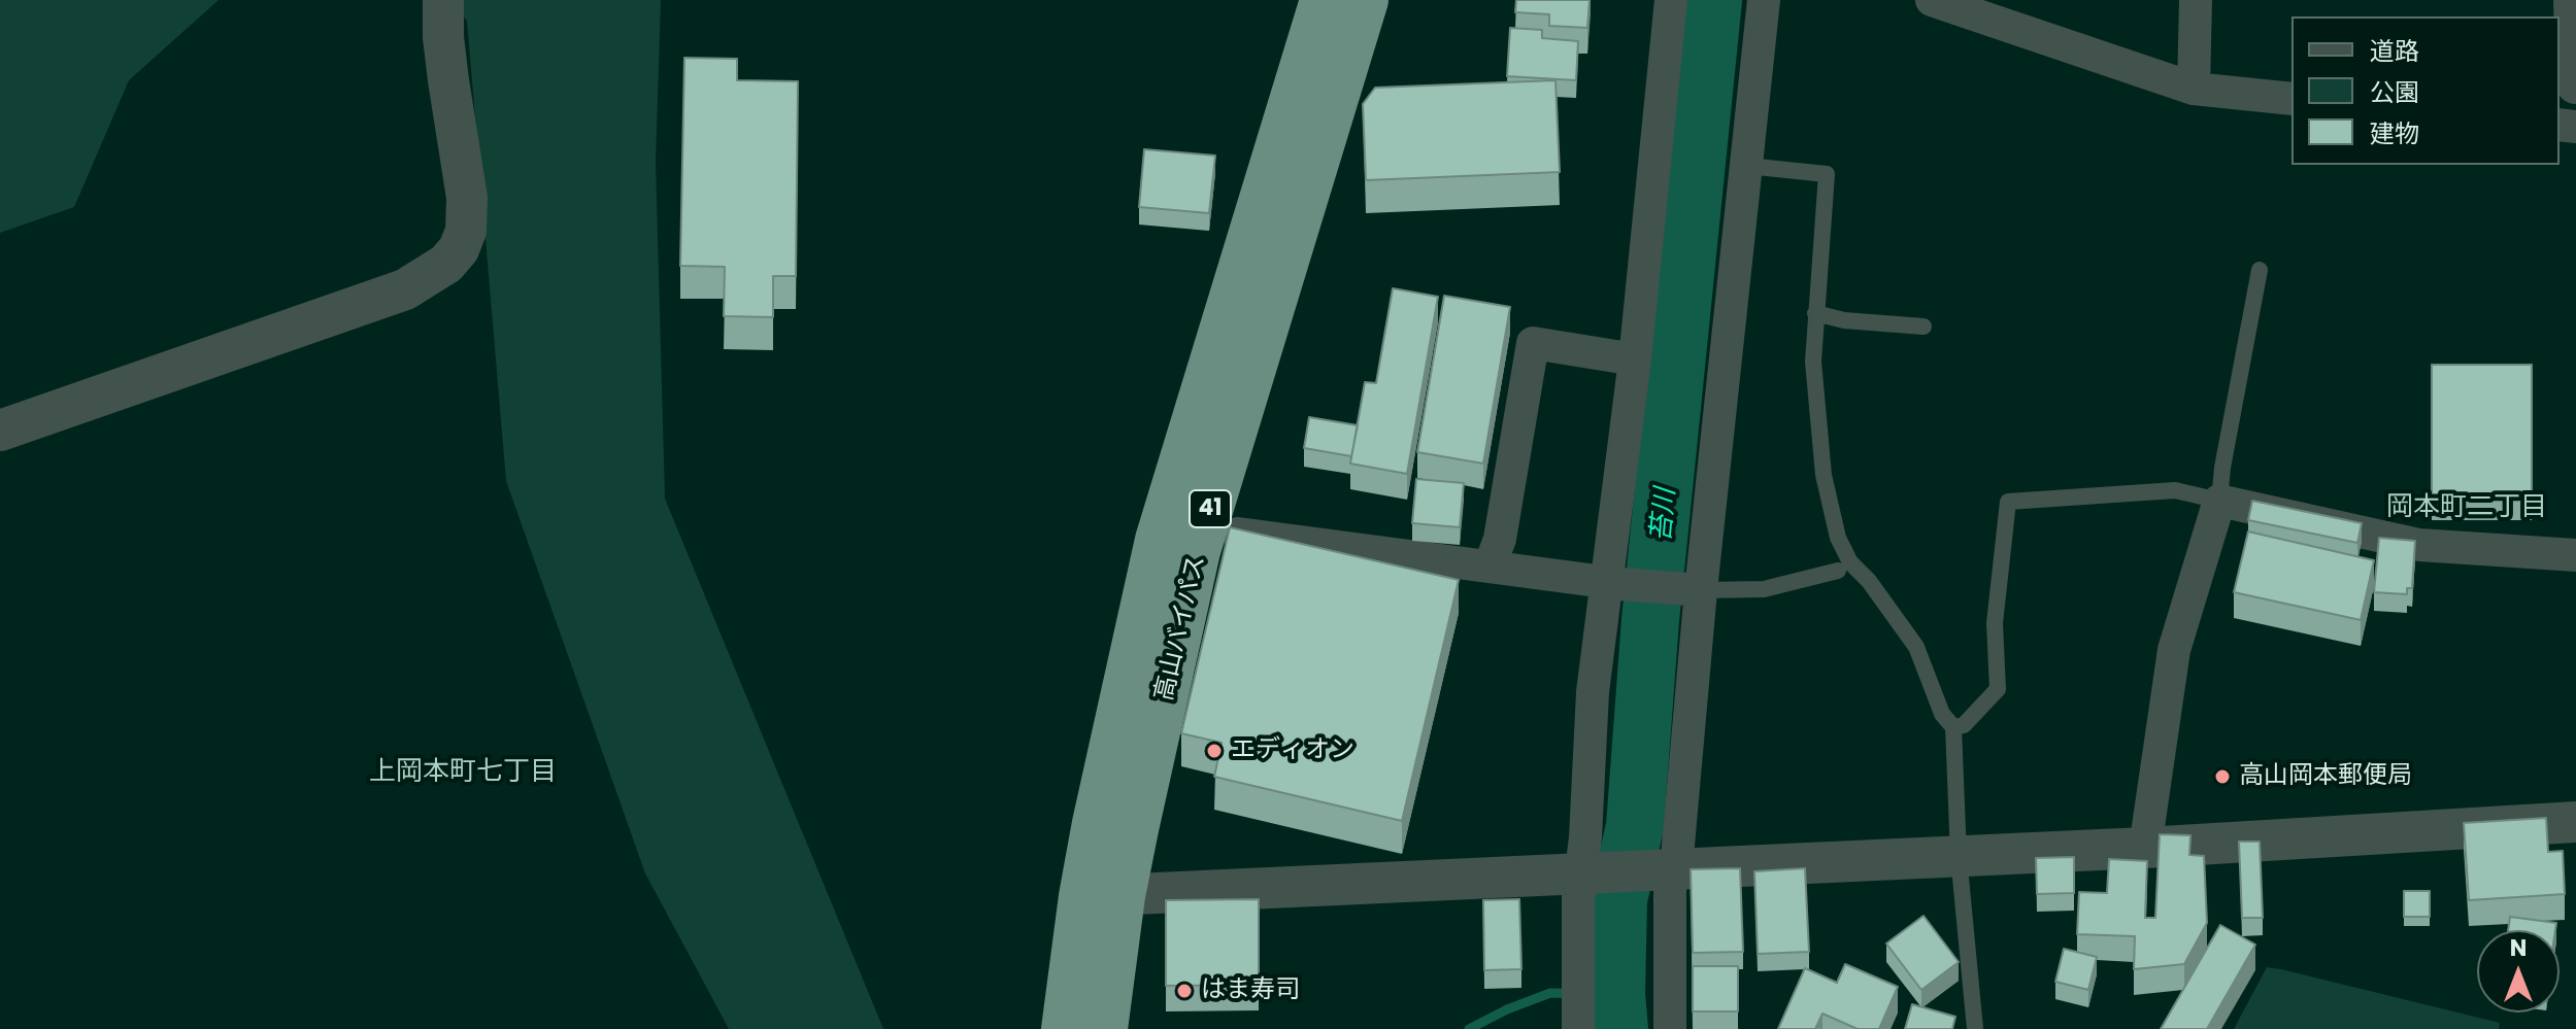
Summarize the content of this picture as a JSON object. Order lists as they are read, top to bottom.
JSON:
{
  "streets": {
    "highway": ["41", "高山バイパス"]
  },
  "districts": ["岡本町二丁目", "上岡本町七丁目"],
  "water": ["苔川"],
  "places": ["エディオン", "高山岡本郵便局", "はま寿司"],
  "legend": ["道路", "公園", "建物"],
  "north": "top"
}
